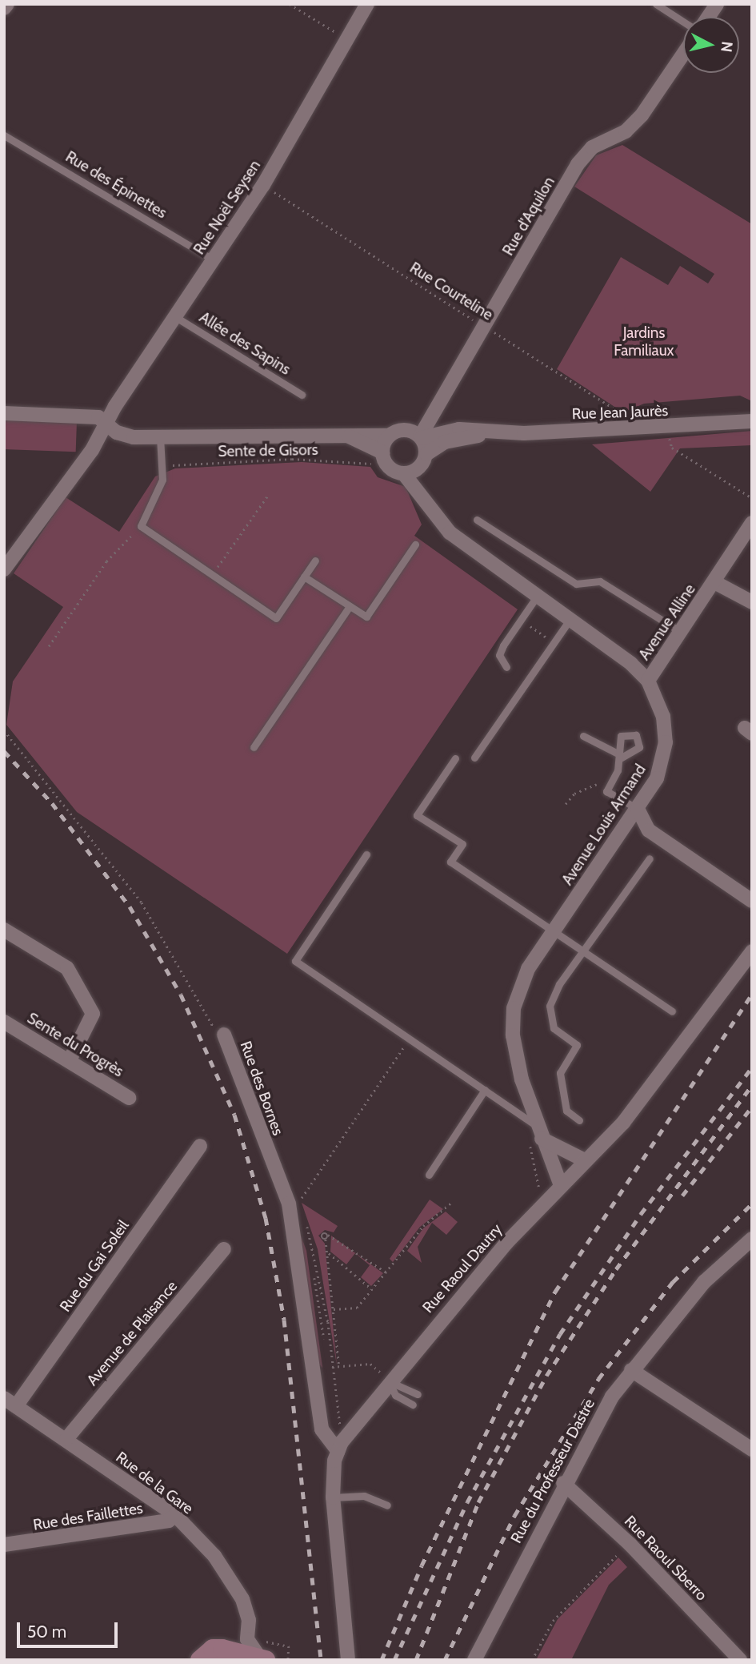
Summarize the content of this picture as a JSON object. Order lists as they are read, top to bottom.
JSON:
{
  "streets": {
    "street": [
      "Rue Noël Seysen",
      "Rue d'Aquilon",
      "Rue Jean Jaurès",
      "Avenue Alline",
      "Avenue Louis Armand",
      "Sente du Progrès",
      "Rue des Bornes",
      "Rue du Gai Soleil",
      "Rue Raoul Dautry",
      "Avenue de Plaisance",
      "Rue du Professeur Dastre",
      "Rue de la Gare",
      "Rue des Faillettes",
      "Rue Raoul Sberro"
    ],
    "lane": ["Rue des Épinettes", "Allée des Sapins"],
    "path": ["Rue Courteline", "Sente de Gisors"]
  },
  "crossings": [
    ["Rue des Épinettes", "Rue Noël Seysen"],
    ["Rue Noël Seysen", "Rue Courteline"],
    ["Rue Noël Seysen", "Allée des Sapins"],
    ["Rue d'Aquilon", "Rue Courteline"],
    ["Rue d'Aquilon", "Rue Jean Jaurès"],
    ["Rue d'Aquilon", "Sente de Gisors"],
    ["Rue d'Aquilon", "Avenue Louis Armand"],
    ["Rue Jean Jaurès", "Sente de Gisors"],
    ["Rue Jean Jaurès", "Avenue Louis Armand"],
    ["Sente de Gisors", "Avenue Louis Armand"],
    ["Avenue Alline", "Avenue Louis Armand"],
    ["Avenue Louis Armand", "Rue Raoul Dautry"],
    ["Rue des Bornes", "Rue Raoul Dautry"],
    ["Rue du Gai Soleil", "Rue de la Gare"],
    ["Avenue de Plaisance", "Rue de la Gare"],
    ["Rue du Professeur Dastre", "Rue Raoul Sberro"],
    ["Rue de la Gare", "Rue des Faillettes"]
  ],
  "parks": ["Jardins Familiaux"],
  "scale_bar": "50 m",
  "north": "right"
}
